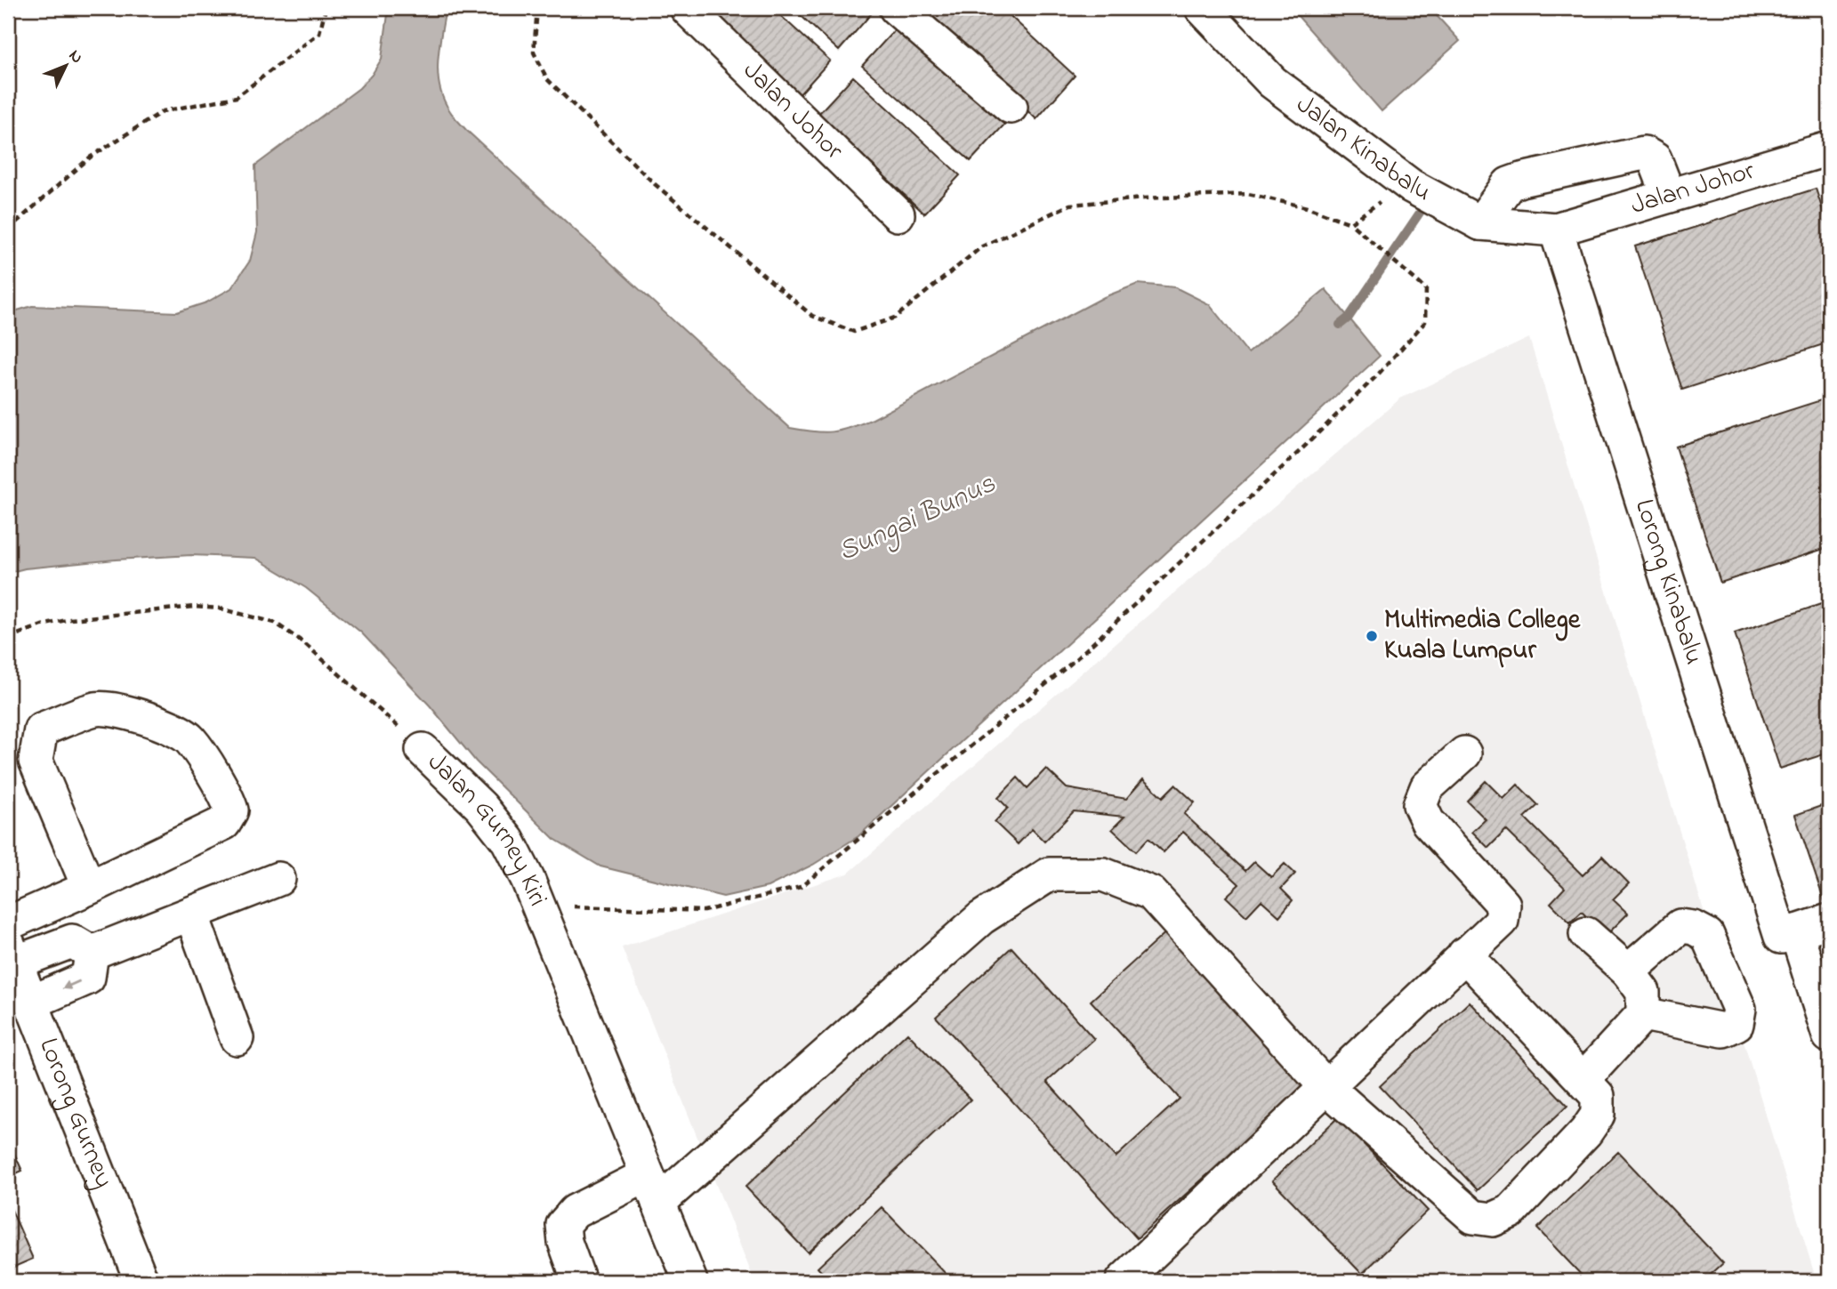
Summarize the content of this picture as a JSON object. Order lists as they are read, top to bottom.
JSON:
{
  "streets": {
    "street": [
      "Jalan Johor",
      "Jalan Kinabalu",
      "Lorong Kinabalu",
      "Jalan Gurney Kiri",
      "Lorong Gurney"
    ]
  },
  "crossings": [
    ["Jalan Johor", "Jalan Kinabalu"],
    ["Jalan Johor", "Lorong Kinabalu"],
    ["Jalan Kinabalu", "Lorong Kinabalu"]
  ],
  "water": ["Sungai Bunus"],
  "places": ["Multimedia College Kuala Lumpur"],
  "north": "top right"
}
